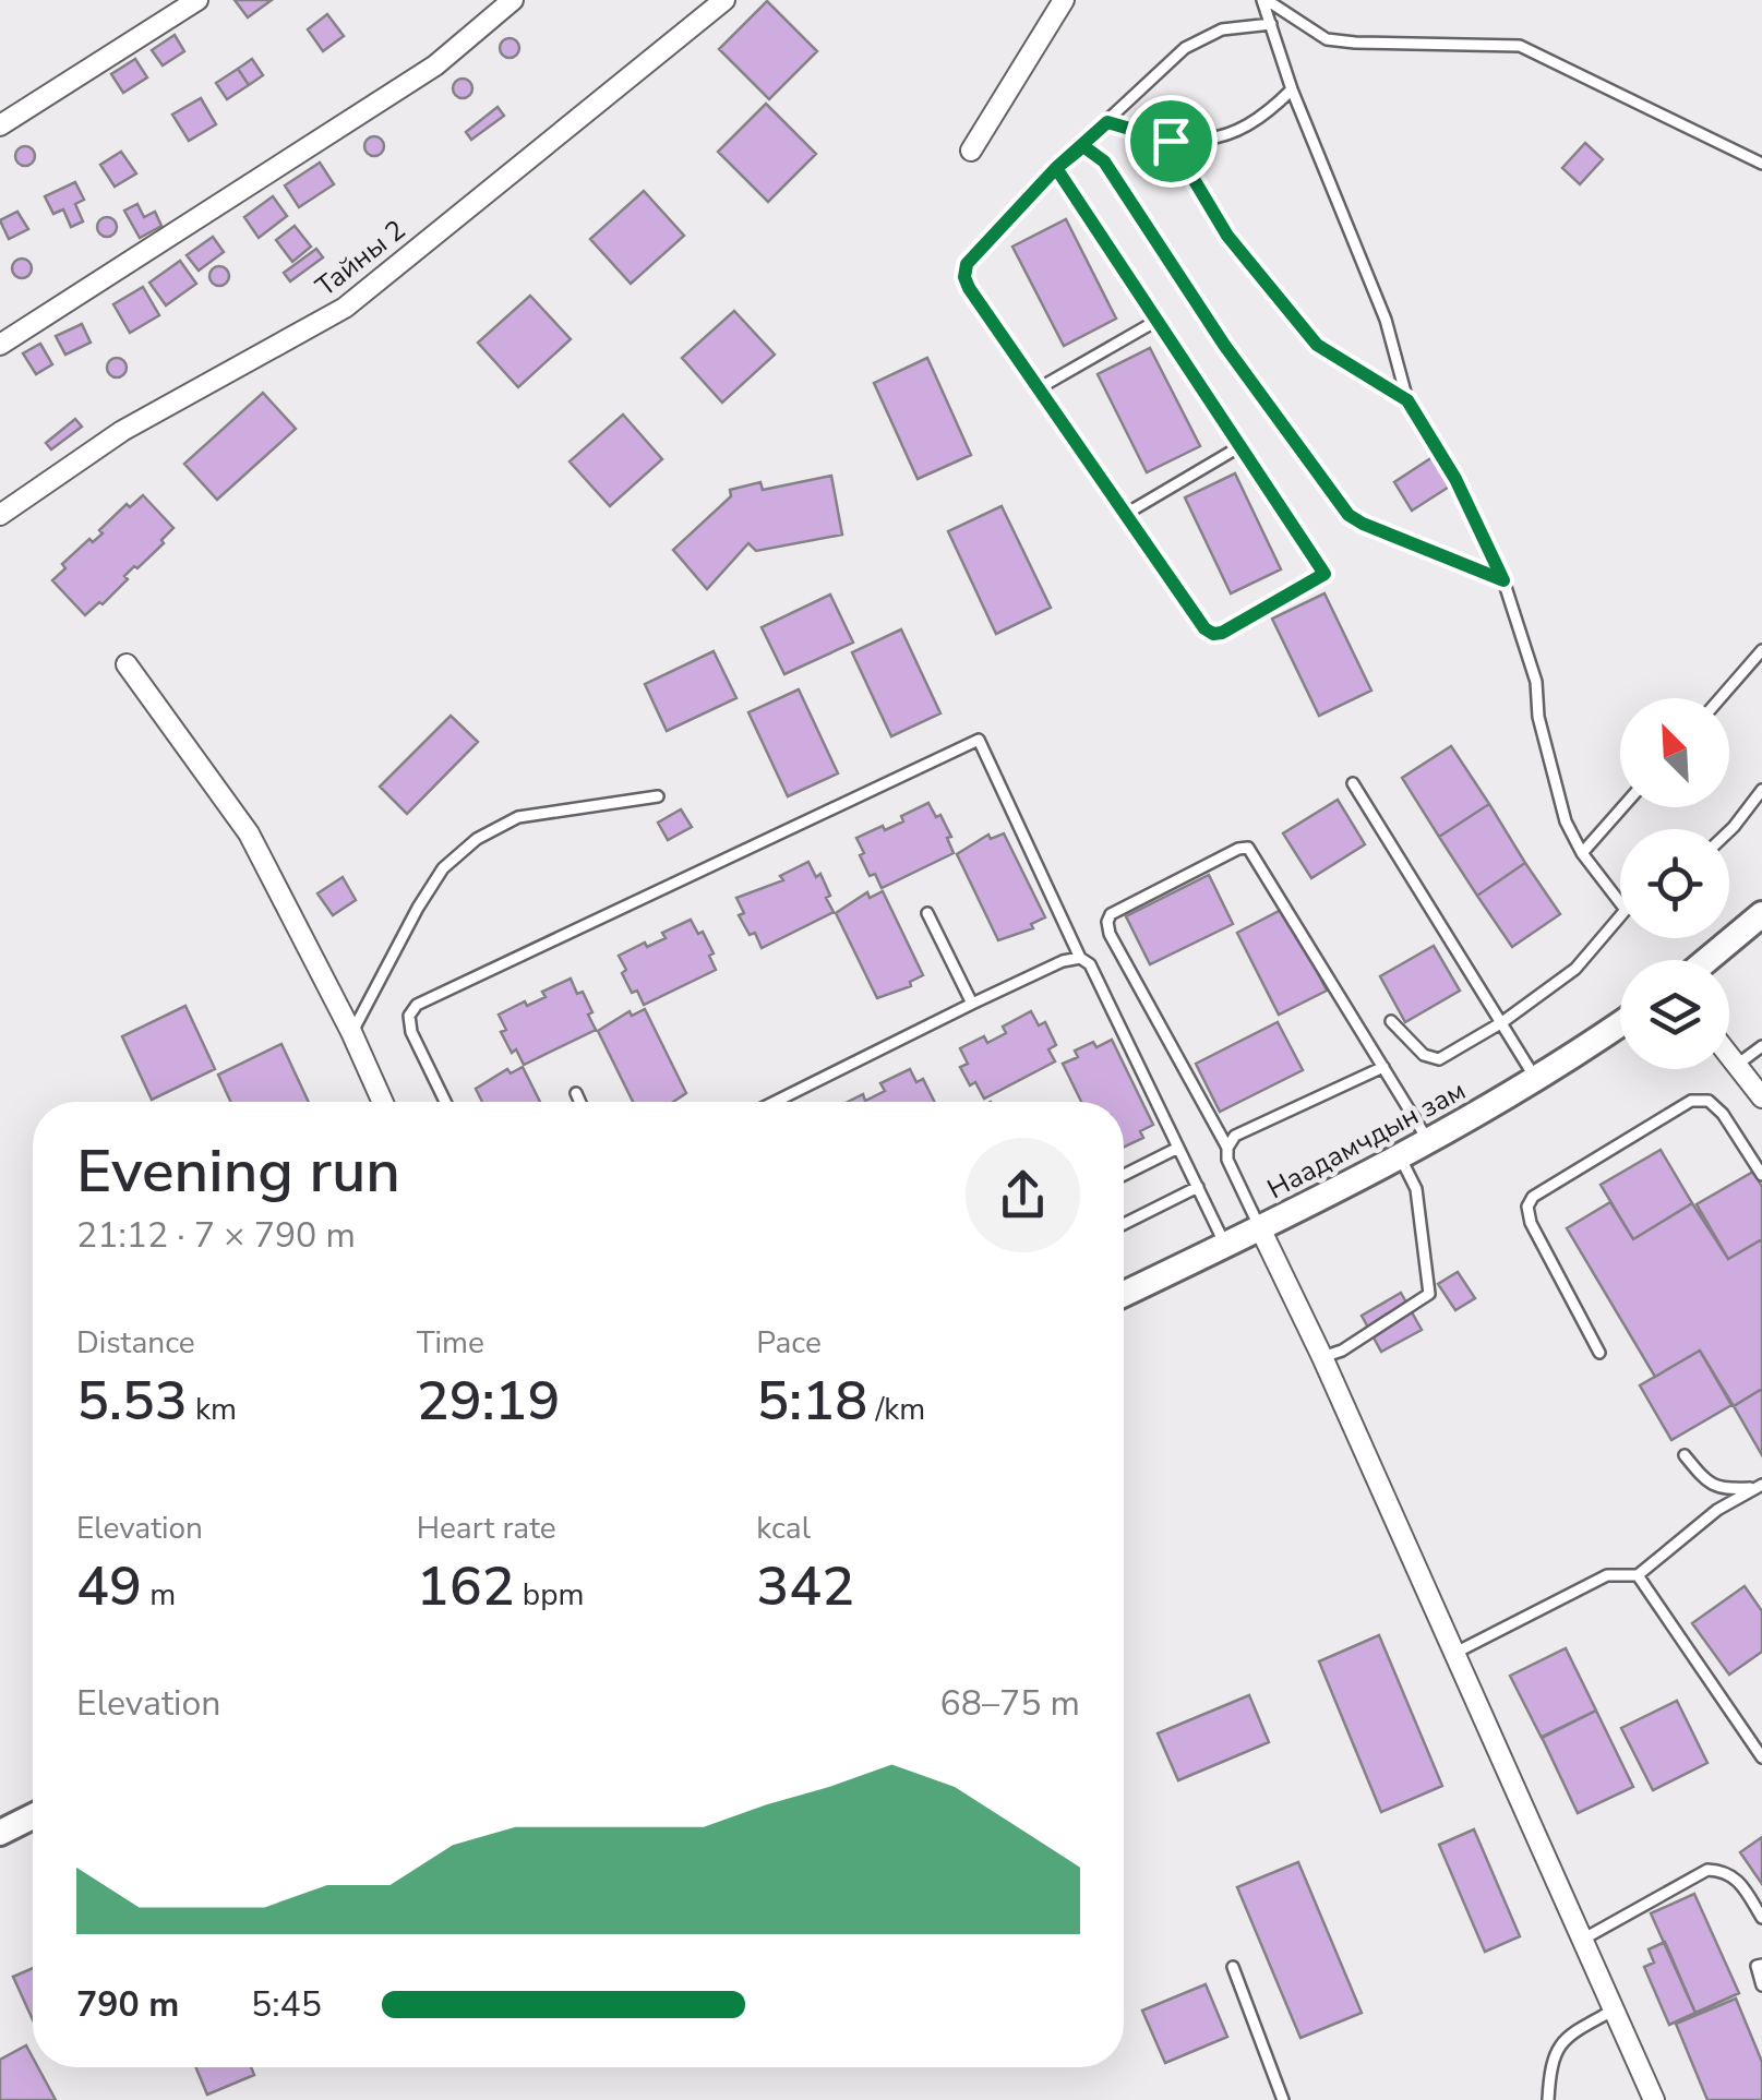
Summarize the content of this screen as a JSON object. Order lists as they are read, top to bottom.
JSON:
{
  "streets": {
    "main road": ["Наадамчдын зам"],
    "street": ["Тайны 2"]
  },
  "north": "top left",
  "page": {
    "heading": ["Evening run", "21:12 · 7 × 790 m"],
    "stats": [
      ["Distance", "5.53 km"],
      ["Time", "29:19"],
      ["Pace", "5:18 /km"],
      ["Elevation", "49 m"],
      ["Heart rate", "162 bpm"],
      ["kcal", "342"]
    ],
    "chart": ["Elevation", "68–75 m"],
    "list": [
      {
        "name": "790 m",
        "note": "5:45"
      }
    ]
  }
}
